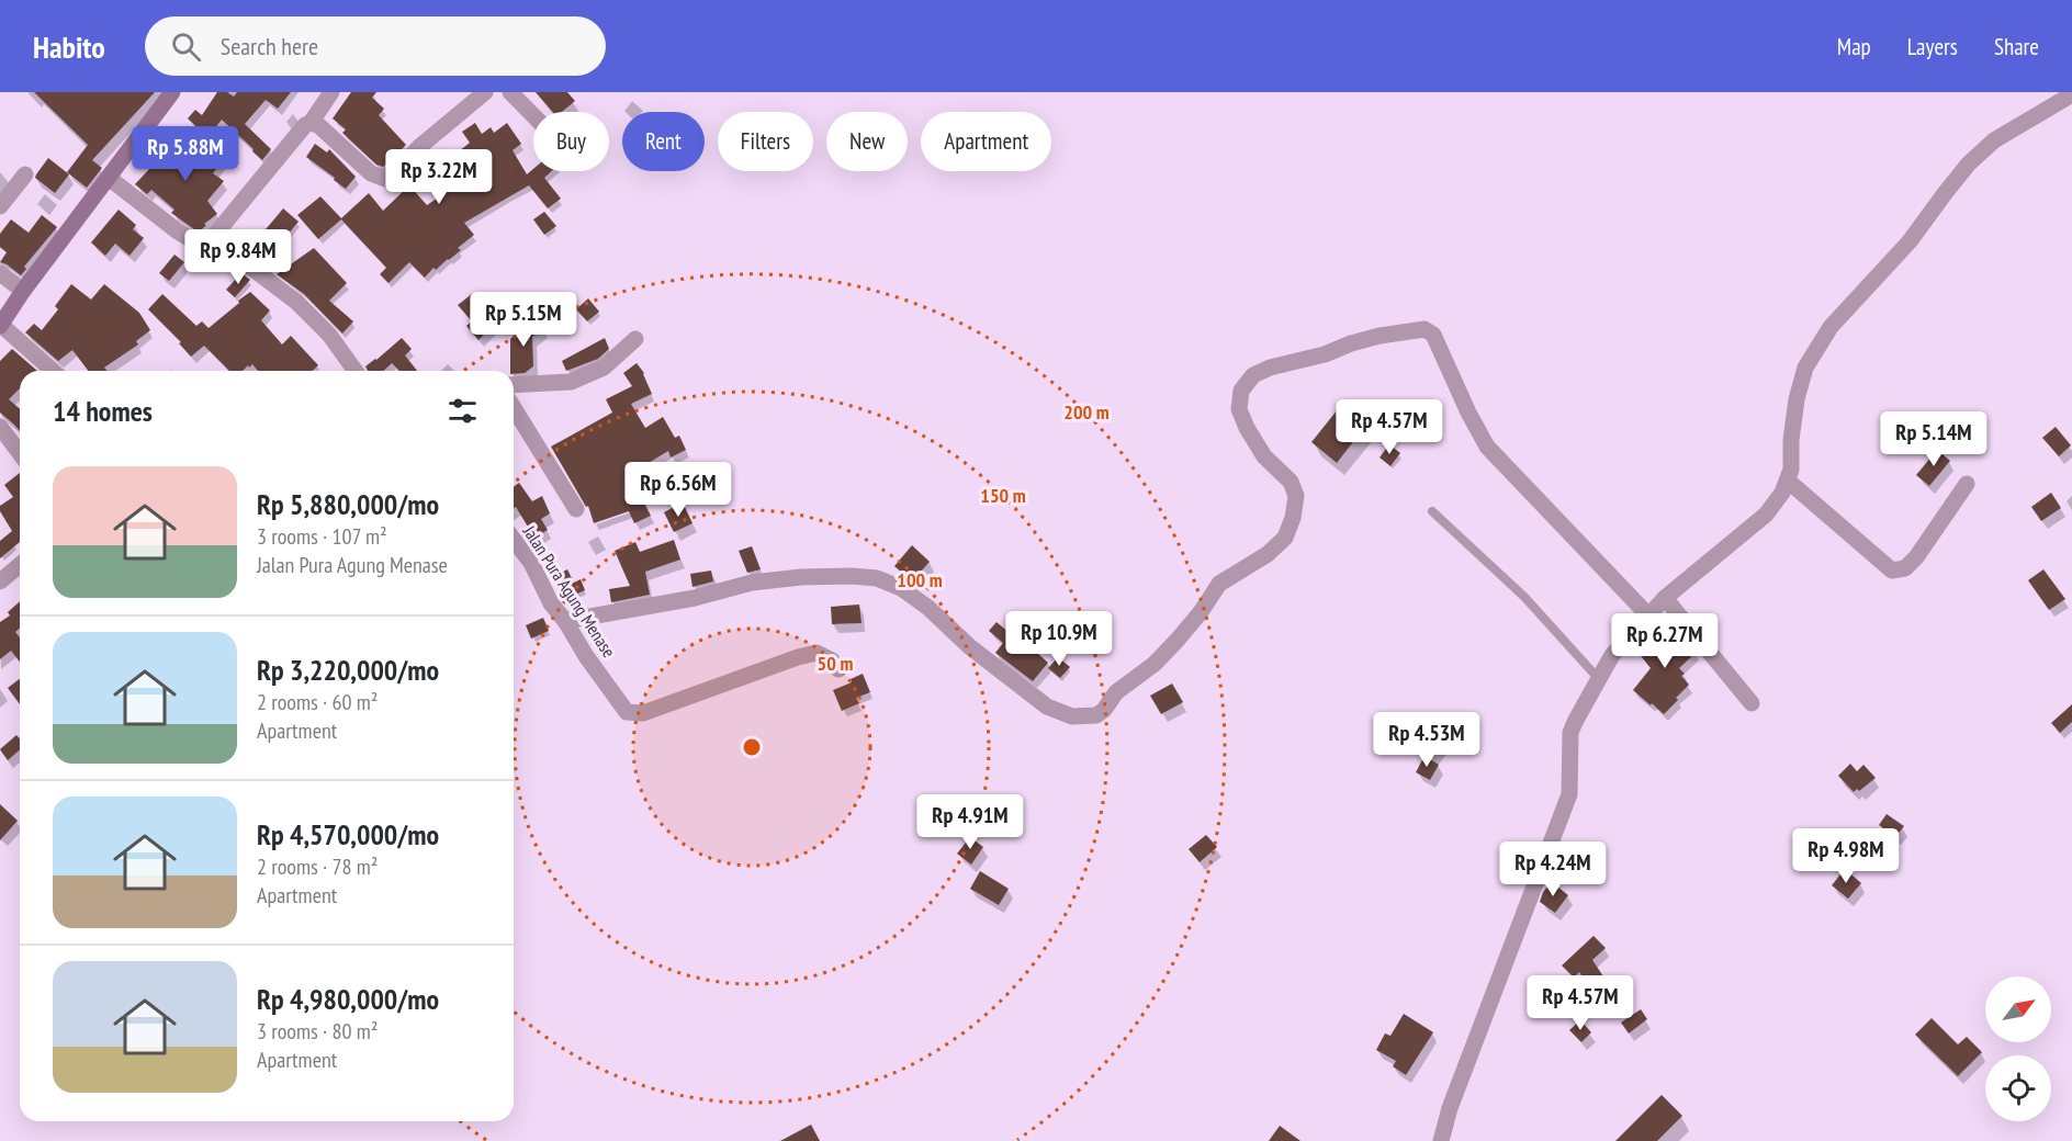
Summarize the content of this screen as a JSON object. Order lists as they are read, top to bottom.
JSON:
{
  "streets": {
    "street": ["Jalan Pura Agung Menase"]
  },
  "north": "top right",
  "page": {
    "header": "Habito",
    "search": "Search here",
    "nav": ["Map", "Layers", "Share"],
    "chip": [
      "Buy",
      "Rent",
      "Filters",
      "New",
      "Apartment"
    ],
    "price": [
      "Rp 5.88M",
      "Rp 3.22M",
      "Rp 9.84M",
      "Rp 5.15M",
      "Rp 4.57M",
      "Rp 5.14M",
      "Rp 6.56M",
      "Rp 10.9M",
      "Rp 6.27M",
      "Rp 4.53M",
      "Rp 4.91M",
      "Rp 4.98M",
      "Rp 4.24M",
      "Rp 4.57M"
    ],
    "heading": "14 homes",
    "list": [
      {
        "name": "Rp 5,880,000/mo",
        "note": "3 rooms · 107 m² · Jalan Pura Agung Menase"
      },
      {
        "name": "Rp 3,220,000/mo",
        "note": "2 rooms · 60 m² · Apartment"
      },
      {
        "name": "Rp 4,570,000/mo",
        "note": "2 rooms · 78 m² · Apartment"
      },
      {
        "name": "Rp 4,980,000/mo",
        "note": "3 rooms · 80 m² · Apartment"
      }
    ]
  },
  "rings": [
    "200 m",
    "150 m",
    "100 m",
    "50 m"
  ]
}
